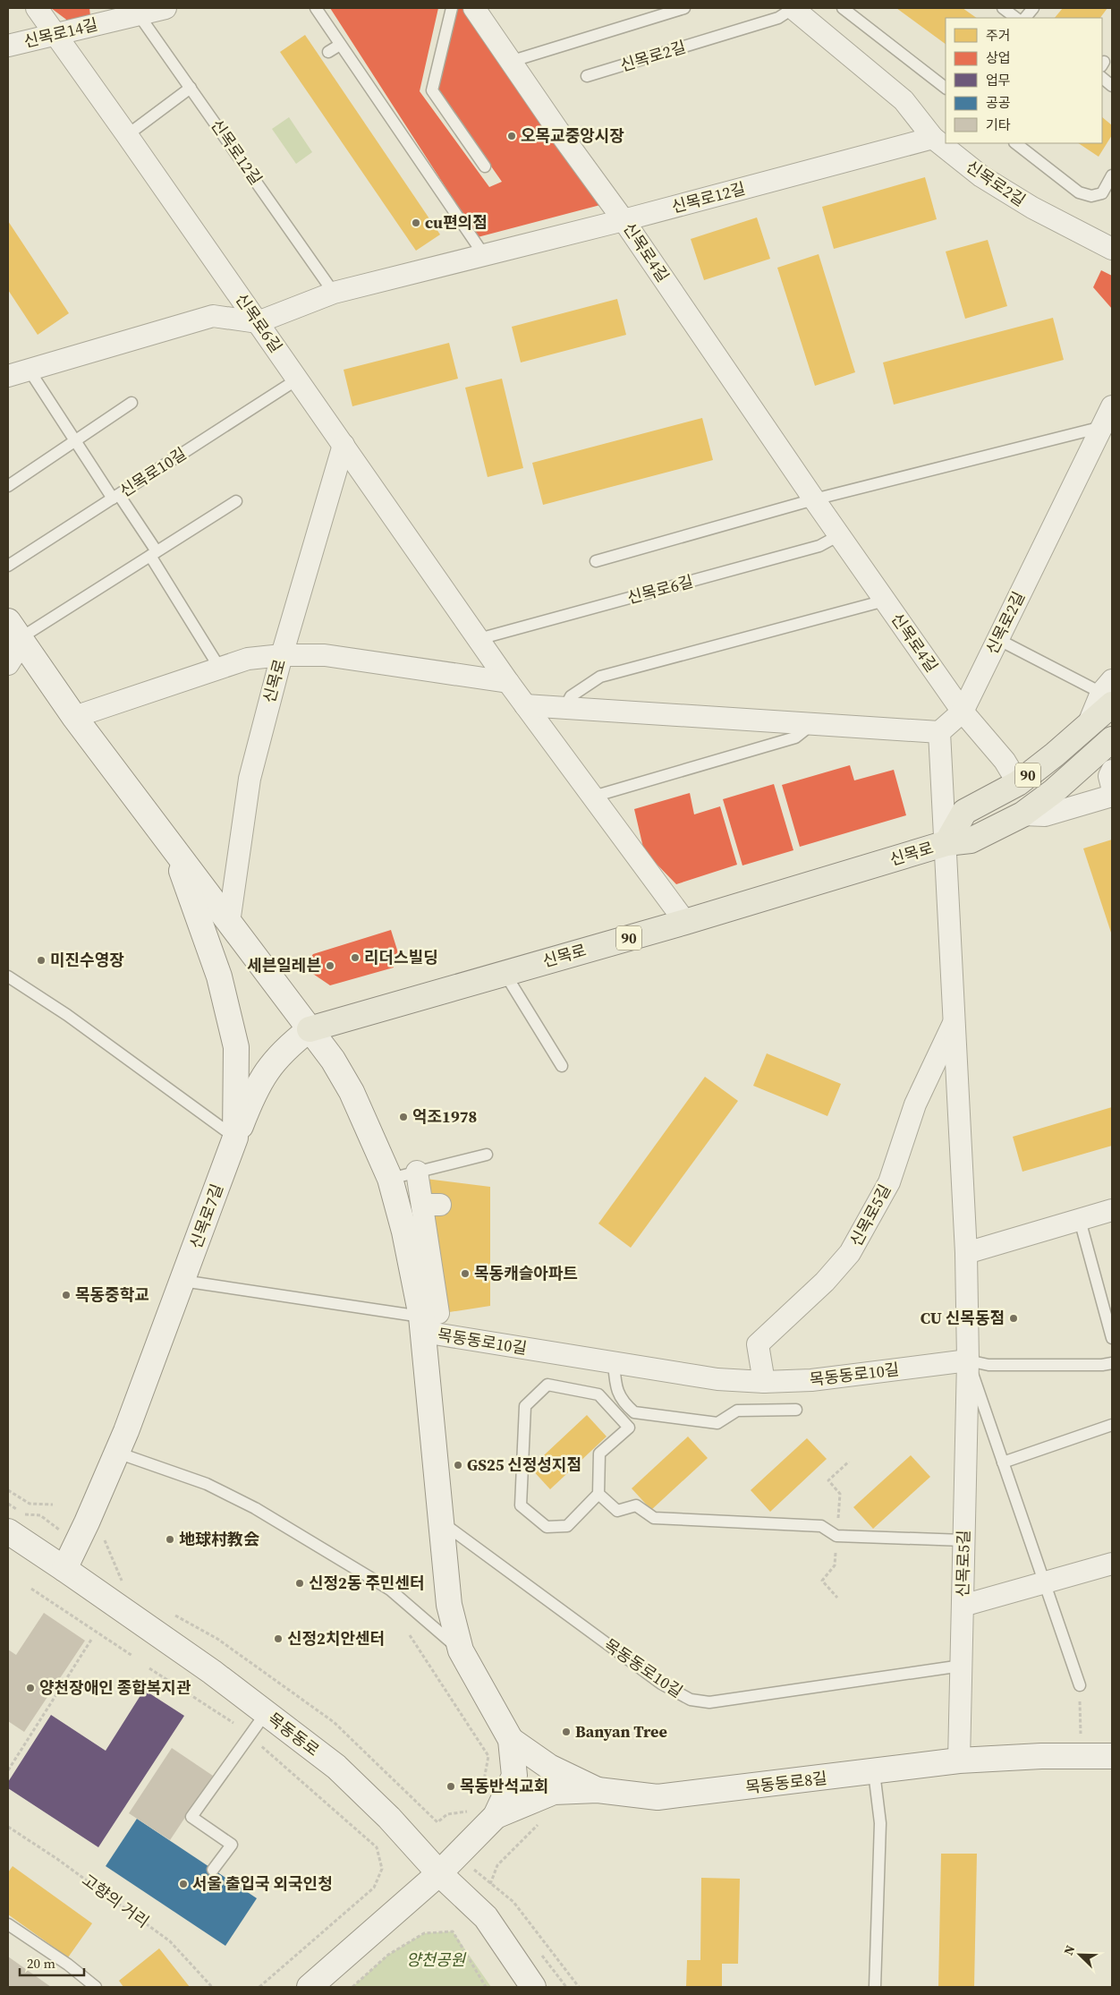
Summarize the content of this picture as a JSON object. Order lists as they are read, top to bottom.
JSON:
{
  "streets": {
    "main road": ["신목로", "90"],
    "street": [
      "신목로14길",
      "신목로2길",
      "신목로12길",
      "신목로4길",
      "신목로6길",
      "신목로5길",
      "신목로7길",
      "목동동로10길",
      "목동동로",
      "목동동로8길"
    ],
    "lane": ["신목로10길"],
    "path": ["고향의 거리"]
  },
  "crossings": [
    ["신목로14길", "신목로12길"],
    ["신목로14길", "신목로6길"],
    ["신목로2길", "신목로12길"],
    ["신목로2길", "신목로4길"],
    ["신목로12길", "신목로4길"],
    ["신목로12길", "신목로6길"],
    ["신목로4길", "신목로6길"],
    ["신목로4길", "신목로"],
    ["신목로6길", "신목로10길"],
    ["신목로6길", "신목로"],
    ["신목로", "신목로5길"],
    ["신목로", "목동동로10길"],
    ["신목로5길", "목동동로10길"],
    ["신목로5길", "목동동로8길"],
    ["신목로7길", "목동동로"],
    ["목동동로10길", "목동동로"],
    ["목동동로10길", "목동동로8길"]
  ],
  "parks": ["양천공원"],
  "places": [
    "오목교중앙시장",
    "cu편의점",
    "리더스빌딩",
    "미진수영장",
    "세븐일레븐",
    "억조1978",
    "목동캐슬아파트",
    "목동중학교",
    "CU 신목동점",
    "GS25 신정성지점",
    "地球村教会",
    "신정2동 주민센터",
    "신정2치안센터",
    "양천장애인 종합복지관",
    "Banyan Tree",
    "목동반석교회",
    "서울 출입국 외국인청"
  ],
  "legend": [
    "주거",
    "상업",
    "업무",
    "공공",
    "기타"
  ],
  "scale_bar": "20 m",
  "north": "top left"
}
